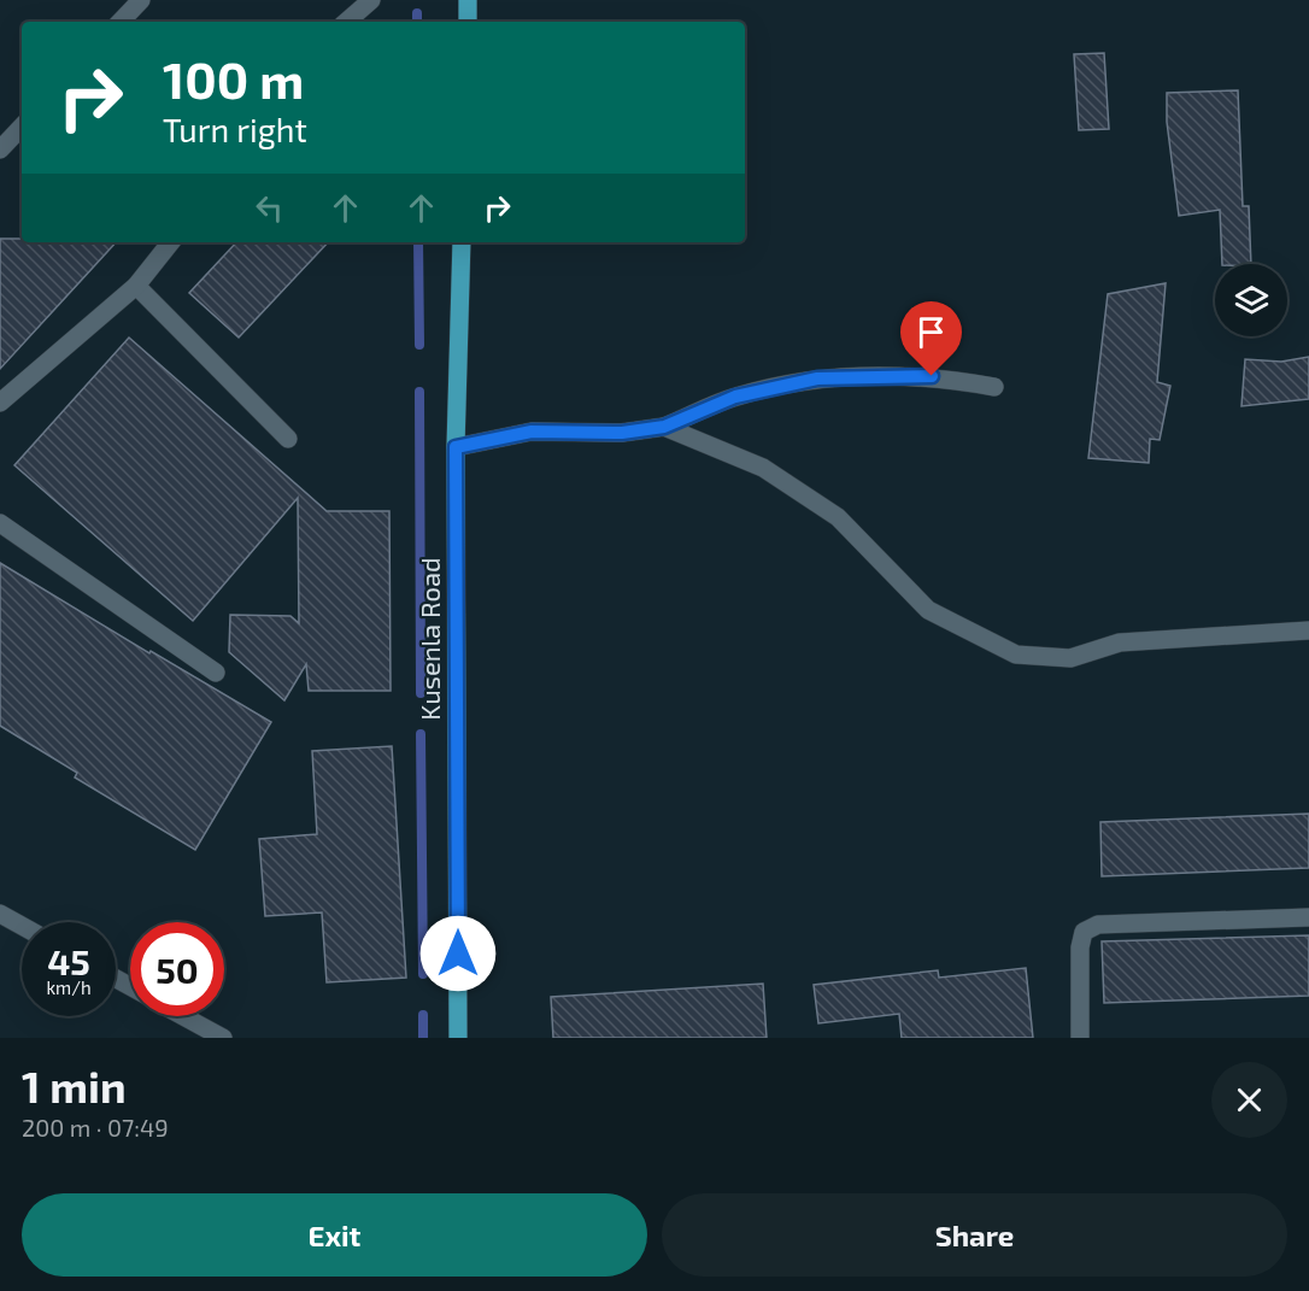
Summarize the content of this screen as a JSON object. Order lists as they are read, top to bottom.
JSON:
{
  "streets": {
    "main road": ["Kusenla Road"]
  },
  "page": {
    "turn": ["100 m", "Turn right"],
    "speed": "45 km/h",
    "limit": "50",
    "heading": ["1 min", "200 m · 07:49"],
    "buttons": ["Exit", "Share"]
  }
}
